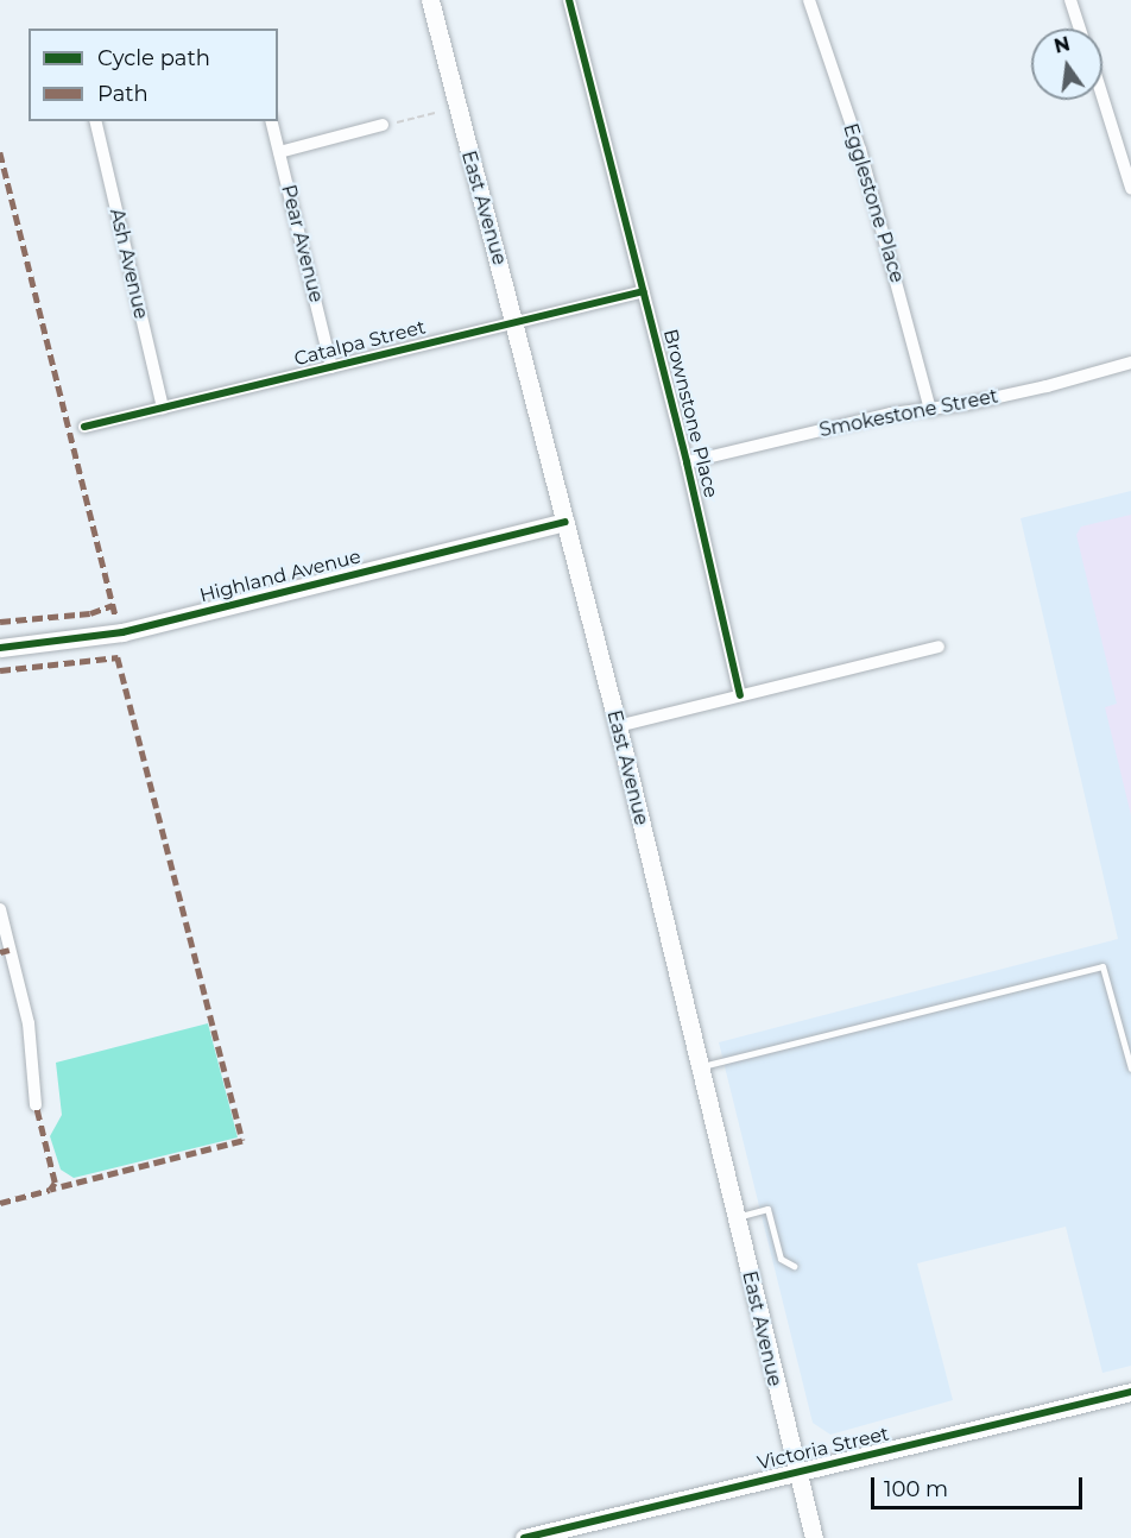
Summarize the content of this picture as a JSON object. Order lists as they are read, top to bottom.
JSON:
{
  "streets": {
    "main road": ["East Avenue", "Highland Avenue", "Victoria Street"],
    "street": [
      "Egglestone Place",
      "Pear Avenue",
      "Ash Avenue",
      "Catalpa Street",
      "Brownstone Place",
      "Smokestone Street"
    ]
  },
  "crossings": [
    ["Egglestone Place", "Smokestone Street"],
    ["East Avenue", "Catalpa Street"],
    ["East Avenue", "Highland Avenue"],
    ["East Avenue", "Victoria Street"],
    ["Pear Avenue", "Catalpa Street"],
    ["Ash Avenue", "Catalpa Street"],
    ["Catalpa Street", "Brownstone Place"],
    ["Brownstone Place", "Smokestone Street"]
  ],
  "legend": ["Cycle path", "Path"],
  "scale_bar": "100 m",
  "north": "top"
}
